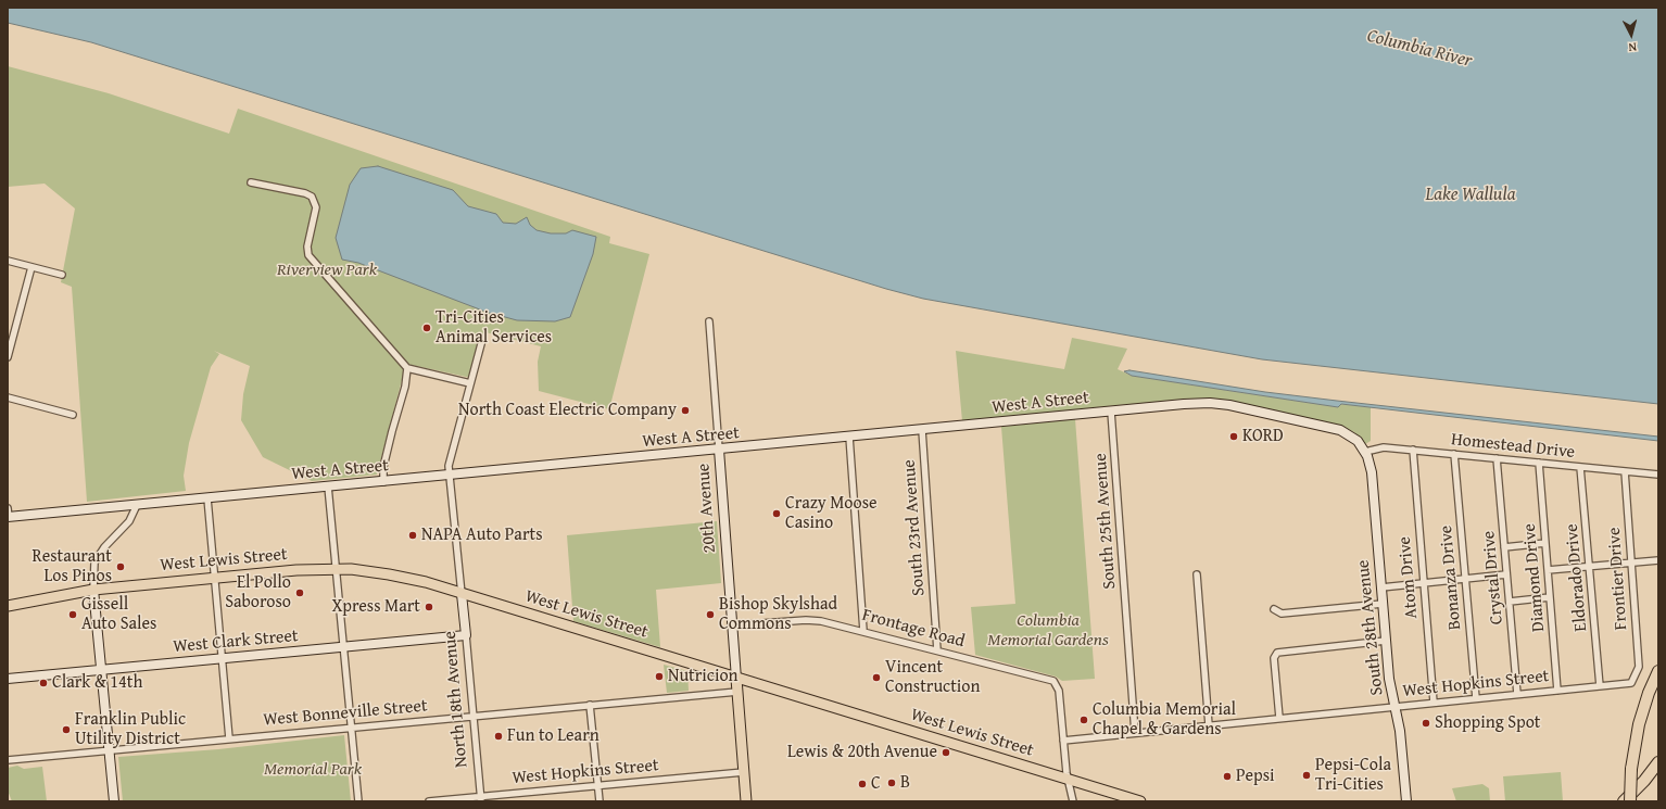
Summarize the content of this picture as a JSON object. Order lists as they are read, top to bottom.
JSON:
{
  "streets": {
    "main road": [
      "West A Street",
      "20th Avenue",
      "West Lewis Street",
      "South 28th Avenue",
      "West Clark Street",
      "North 18th Avenue"
    ],
    "street": [
      "Homestead Drive",
      "South 25th Avenue",
      "South 23rd Avenue",
      "Atom Drive",
      "Bonanza Drive",
      "Crystal Drive",
      "Diamond Drive",
      "Eldorado Drive",
      "Frontier Drive",
      "Frontage Road",
      "West Hopkins Street",
      "West Bonneville Street"
    ]
  },
  "crossings": [
    ["West A Street", "Homestead Drive"],
    ["West A Street", "20th Avenue"],
    ["West A Street", "South 25th Avenue"],
    ["West A Street", "South 23rd Avenue"],
    ["West A Street", "South 28th Avenue"],
    ["Homestead Drive", "Atom Drive"],
    ["Homestead Drive", "Bonanza Drive"],
    ["Homestead Drive", "Crystal Drive"],
    ["Homestead Drive", "Diamond Drive"],
    ["Homestead Drive", "Eldorado Drive"],
    ["Homestead Drive", "Frontier Drive"],
    ["Homestead Drive", "South 28th Avenue"],
    ["20th Avenue", "West Lewis Street"],
    ["20th Avenue", "Frontage Road"],
    ["20th Avenue", "West Hopkins Street"],
    ["20th Avenue", "West Bonneville Street"],
    ["South 25th Avenue", "West Hopkins Street"],
    ["South 23rd Avenue", "Frontage Road"],
    ["West Lewis Street", "North 18th Avenue"],
    ["Atom Drive", "West Hopkins Street"],
    ["Bonanza Drive", "West Hopkins Street"],
    ["Crystal Drive", "West Hopkins Street"],
    ["Diamond Drive", "West Hopkins Street"],
    ["Eldorado Drive", "West Hopkins Street"],
    ["Frontier Drive", "West Hopkins Street"],
    ["South 28th Avenue", "West Hopkins Street"],
    ["Frontage Road", "West Hopkins Street"],
    ["West Clark Street", "North 18th Avenue"],
    ["West Hopkins Street", "North 18th Avenue"],
    ["North 18th Avenue", "West Bonneville Street"]
  ],
  "water": ["Columbia River", "Lake Wallula"],
  "parks": ["Riverview Park", "Columbia Memorial Gardens", "Memorial Park"],
  "places": [
    "Tri-Cities Animal Services",
    "North Coast Electric Company",
    "KORD",
    "Crazy Moose Casino",
    "NAPA Auto Parts",
    "Restaurant Los Pinos",
    "El Pollo Saboroso",
    "Xpress Mart",
    "Gissell Auto Sales",
    "Bishop Skylshad Commons",
    "Nutricion",
    "Vincent Construction",
    "Clark & 14th",
    "Columbia Memorial Chapel & Gardens",
    "Shopping Spot",
    "Franklin Public Utility District",
    "Fun to Learn",
    "Lewis & 20th Avenue",
    "Pepsi-Cola Tri-Cities",
    "Pepsi",
    "B",
    "C"
  ],
  "north": "bottom"
}
